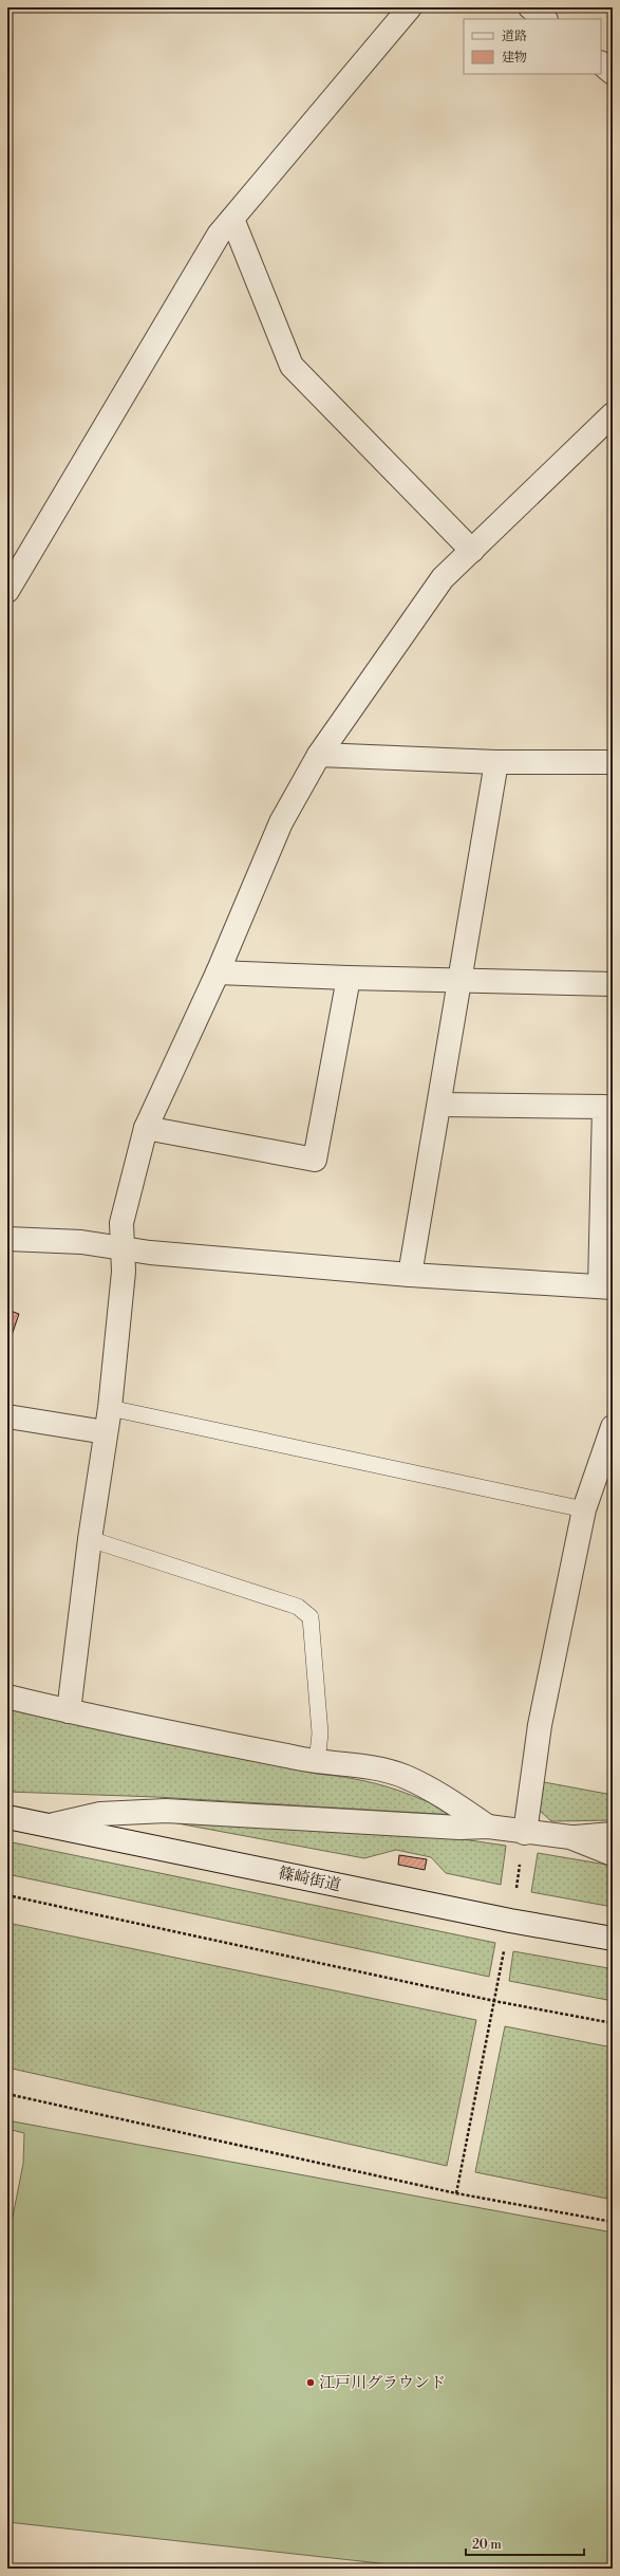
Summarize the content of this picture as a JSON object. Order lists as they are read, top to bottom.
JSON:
{
  "streets": {
    "street": ["篠崎街道"]
  },
  "places": ["江戸川グラウンド"],
  "legend": ["道路", "建物"],
  "scale_bar": "20 m"
}
